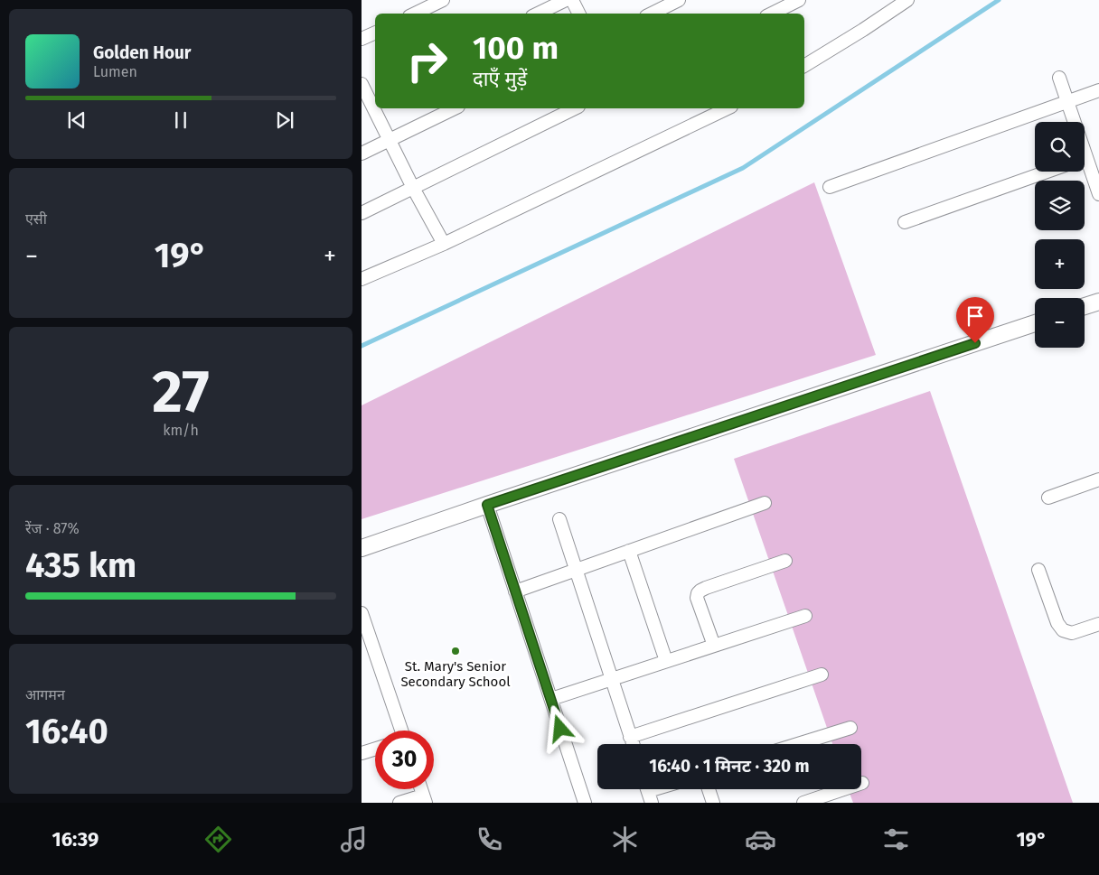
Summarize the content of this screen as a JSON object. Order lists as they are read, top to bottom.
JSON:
{
  "places": ["St. Mary's Senior Secondary School"],
  "page": {
    "turn": ["100 m", "दाएँ मुड़ें"],
    "song": ["Golden Hour", "Lumen"],
    "map_buttons": ["+", "−"],
    "tile": [
      "एसी",
      ["27", "km/h"],
      ["रेंज · 87%", "435 km"],
      ["आगमन", "16:40"]
    ],
    "heat": ["−", "19°", "+"],
    "limit": "30",
    "trip": "16:40 · 1 मिनट · 320 m",
    "tabs": ["16:39", "19°"]
  }
}
